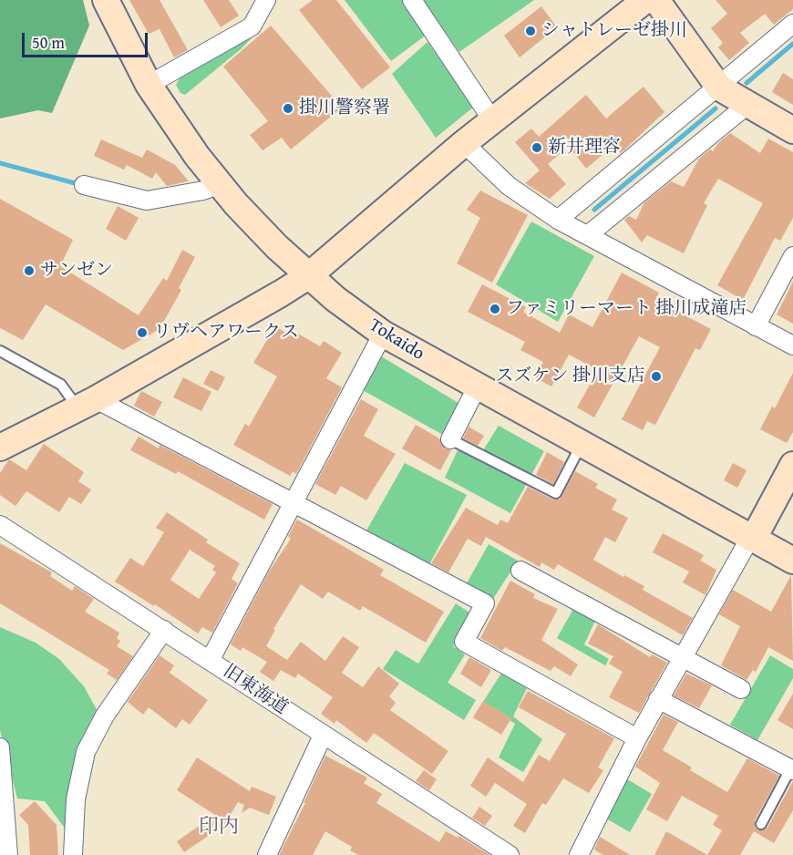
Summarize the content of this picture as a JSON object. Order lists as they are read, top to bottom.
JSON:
{
  "streets": {
    "street": ["Tokaido", "旧東海道"]
  },
  "districts": ["印内"],
  "places": [
    "シャトレーゼ掛川",
    "掛川警察署",
    "新井理容",
    "サンゼン",
    "ファミリーマート 掛川成滝店",
    "リヴヘアワークス",
    "スズケン 掛川支店"
  ],
  "scale_bar": "50 m"
}
